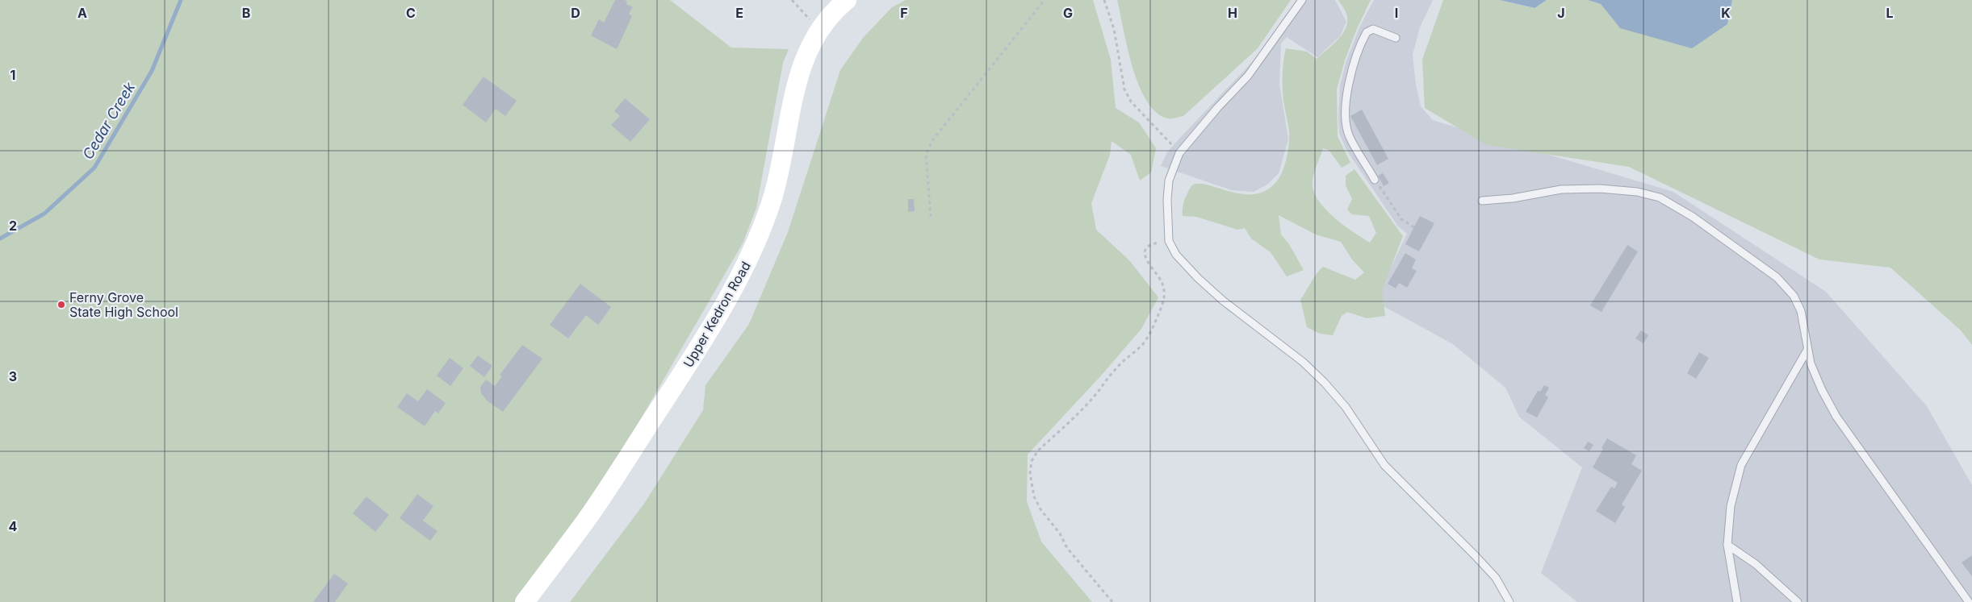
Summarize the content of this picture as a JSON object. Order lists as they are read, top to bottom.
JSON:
{
  "streets": {
    "main road": ["Upper Kedron Road"]
  },
  "water": ["Cedar Creek"],
  "places": ["Ferny Grove State High School"],
  "grid": {
    "columns": [
      "A",
      "B",
      "C",
      "D",
      "E",
      "F",
      "G",
      "H",
      "I",
      "J",
      "K",
      "L"
    ],
    "rows": [
      "1",
      "2",
      "3",
      "4"
    ]
  }
}
